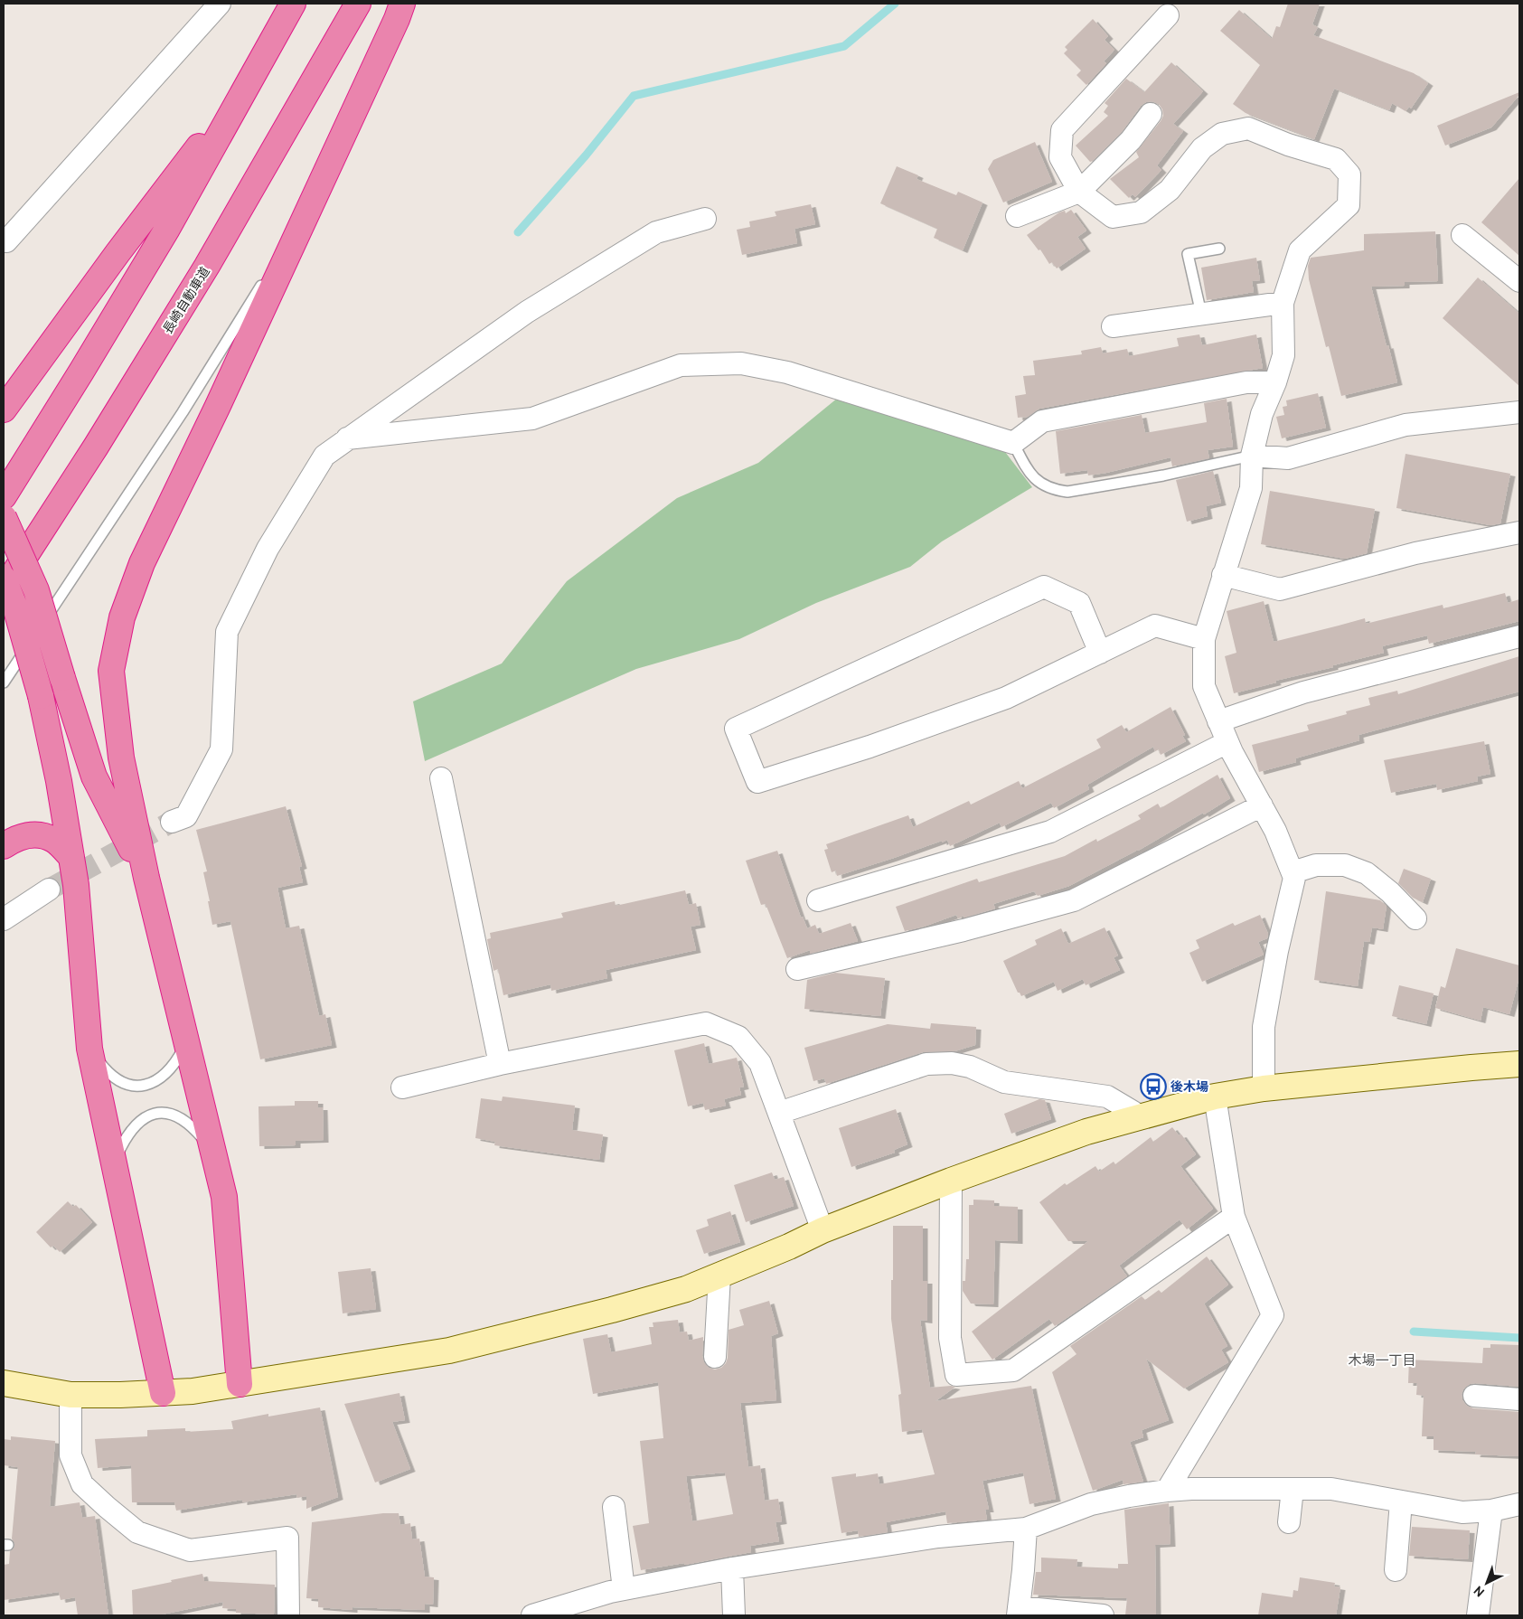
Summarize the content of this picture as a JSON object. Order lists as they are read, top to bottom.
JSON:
{
  "streets": {
    "highway": ["長崎自動車道"]
  },
  "districts": ["木場一丁目"],
  "places": {
    "bus stop": ["後木場"]
  },
  "north": "bottom left"
}
